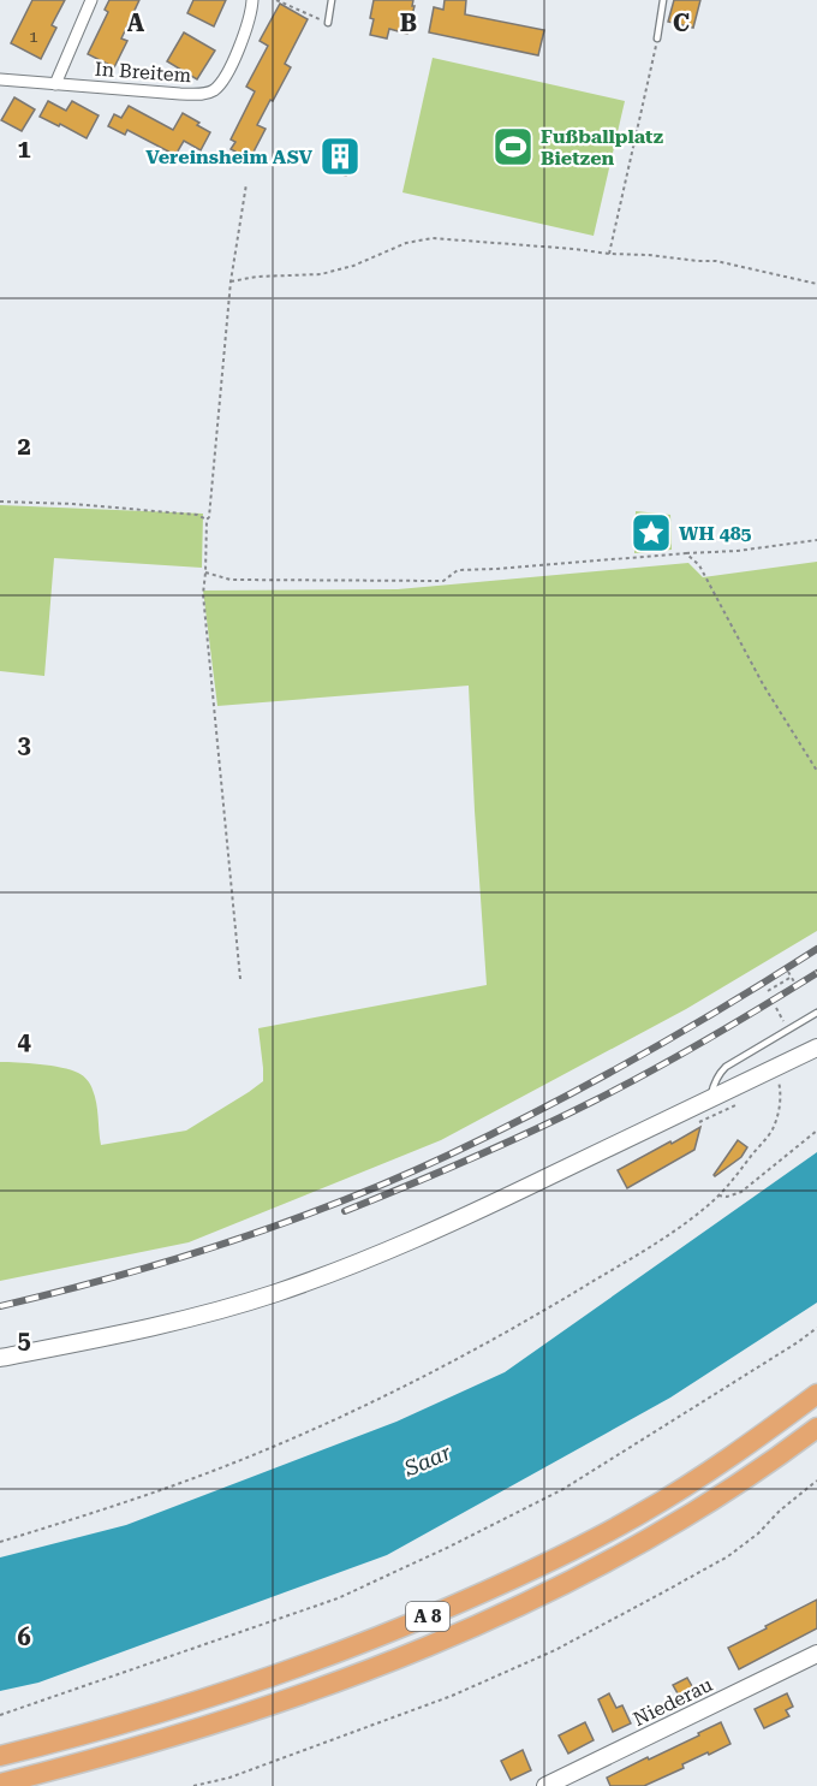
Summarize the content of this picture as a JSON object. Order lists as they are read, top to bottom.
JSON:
{
  "streets": {
    "highway": ["A 8"],
    "main road": ["Niederau"],
    "street": ["In Breitem"]
  },
  "water": ["Saar"],
  "places": {
    "sports": ["Fußballplatz Bietzen"],
    "building": ["Vereinsheim ASV"],
    "place": ["WH 485"]
  },
  "house_numbers": ["1"],
  "grid": {
    "columns": ["A", "B", "C"],
    "rows": [
      "1",
      "2",
      "3",
      "4",
      "5",
      "6"
    ]
  }
}
